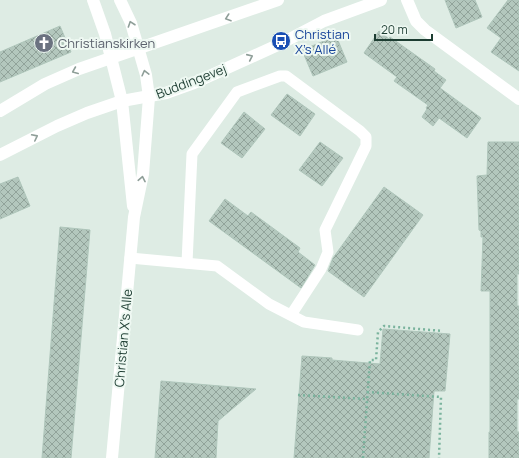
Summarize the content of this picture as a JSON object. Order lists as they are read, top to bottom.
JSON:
{
  "streets": {
    "street": ["Buddingevej", "Christian X's Alle"]
  },
  "crossings": [
    ["Buddingevej", "Christian X's Alle"]
  ],
  "places": {
    "bus stop": ["Christian X's Allé"],
    "church": ["Christianskirken"]
  },
  "scale_bar": "20 m"
}
